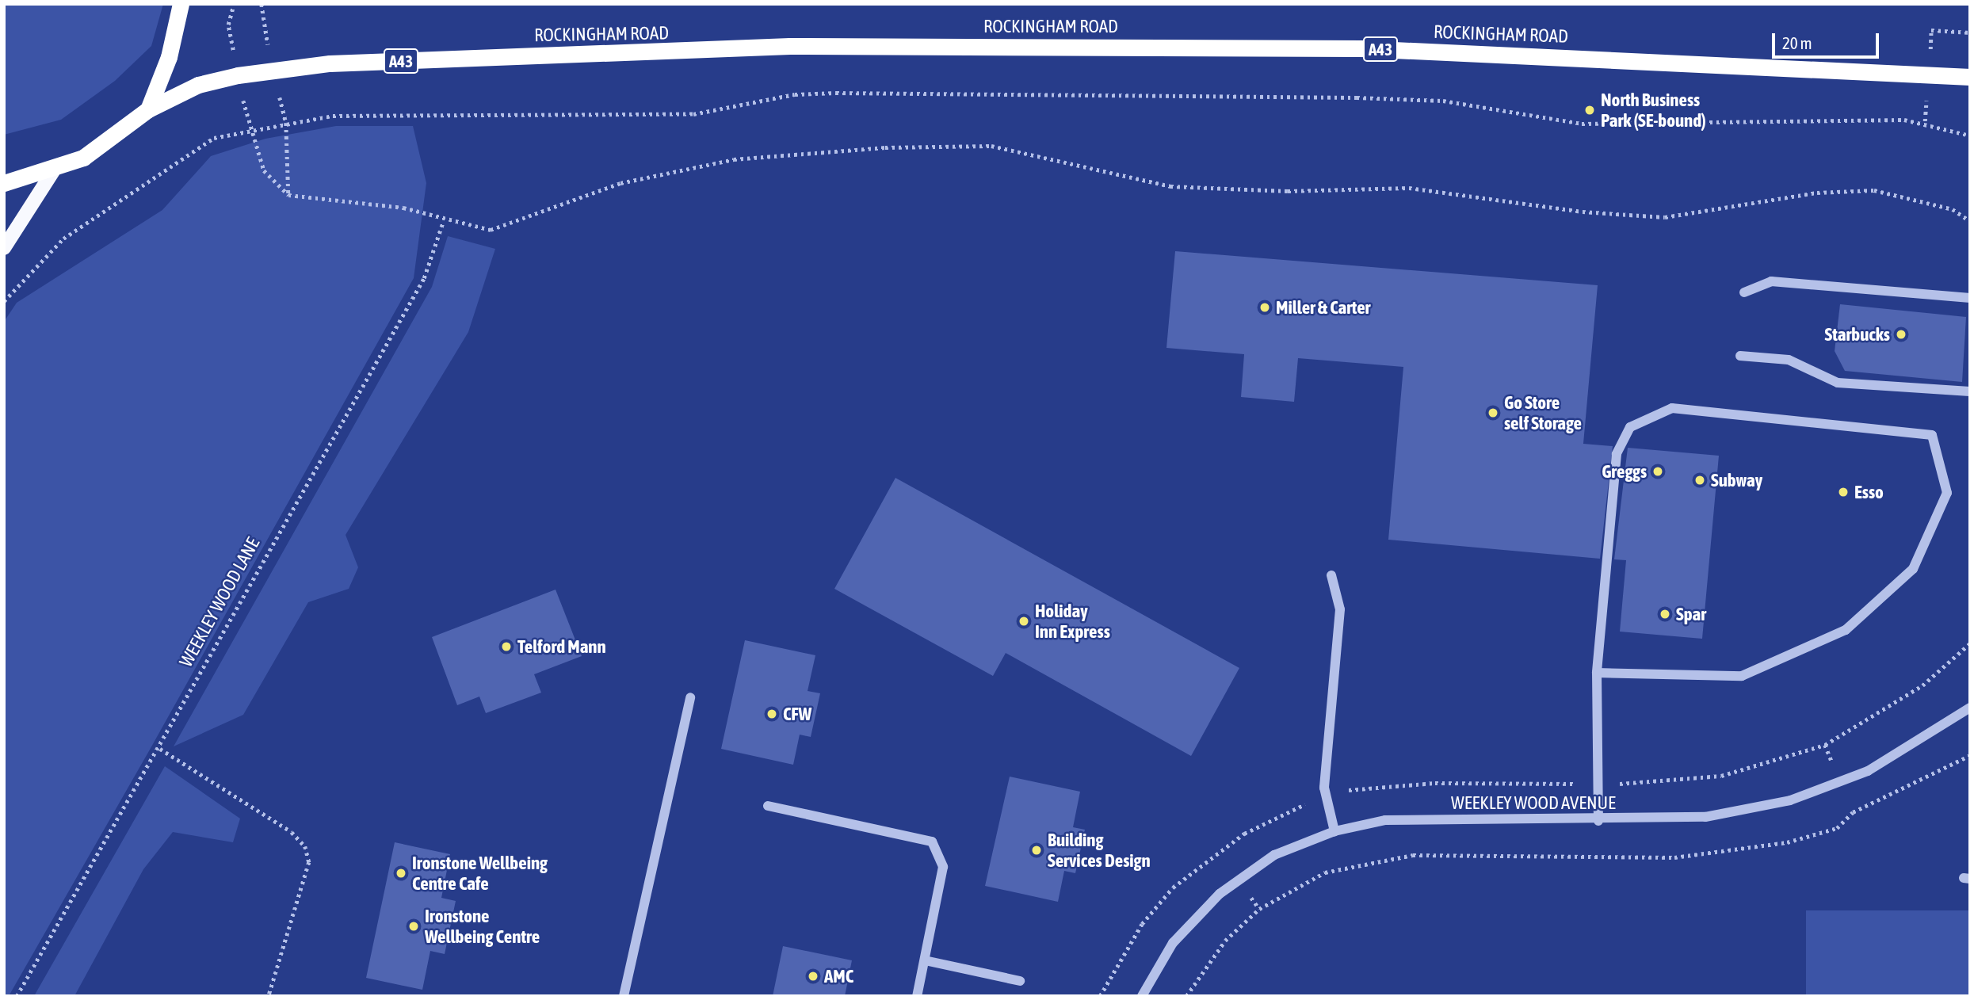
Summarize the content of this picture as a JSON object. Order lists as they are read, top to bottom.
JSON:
{
  "streets": {
    "highway": ["ROCKINGHAM ROAD", "A43"],
    "street": ["WEEKLEY WOOD AVENUE"],
    "path": ["WEEKLEY WOOD LANE"]
  },
  "crossings": [
    ["ROCKINGHAM ROAD", "A43"]
  ],
  "places": [
    "North Business Park (SE-bound)",
    "Miller & Carter",
    "Starbucks",
    "Go Store self Storage",
    "Greggs",
    "Subway",
    "Esso",
    "Spar",
    "Holiday Inn Express",
    "Telford Mann",
    "CFW",
    "Building Services Design",
    "Ironstone Wellbeing Centre Cafe",
    "Ironstone Wellbeing Centre",
    "AMC"
  ],
  "scale_bar": "20 m"
}
